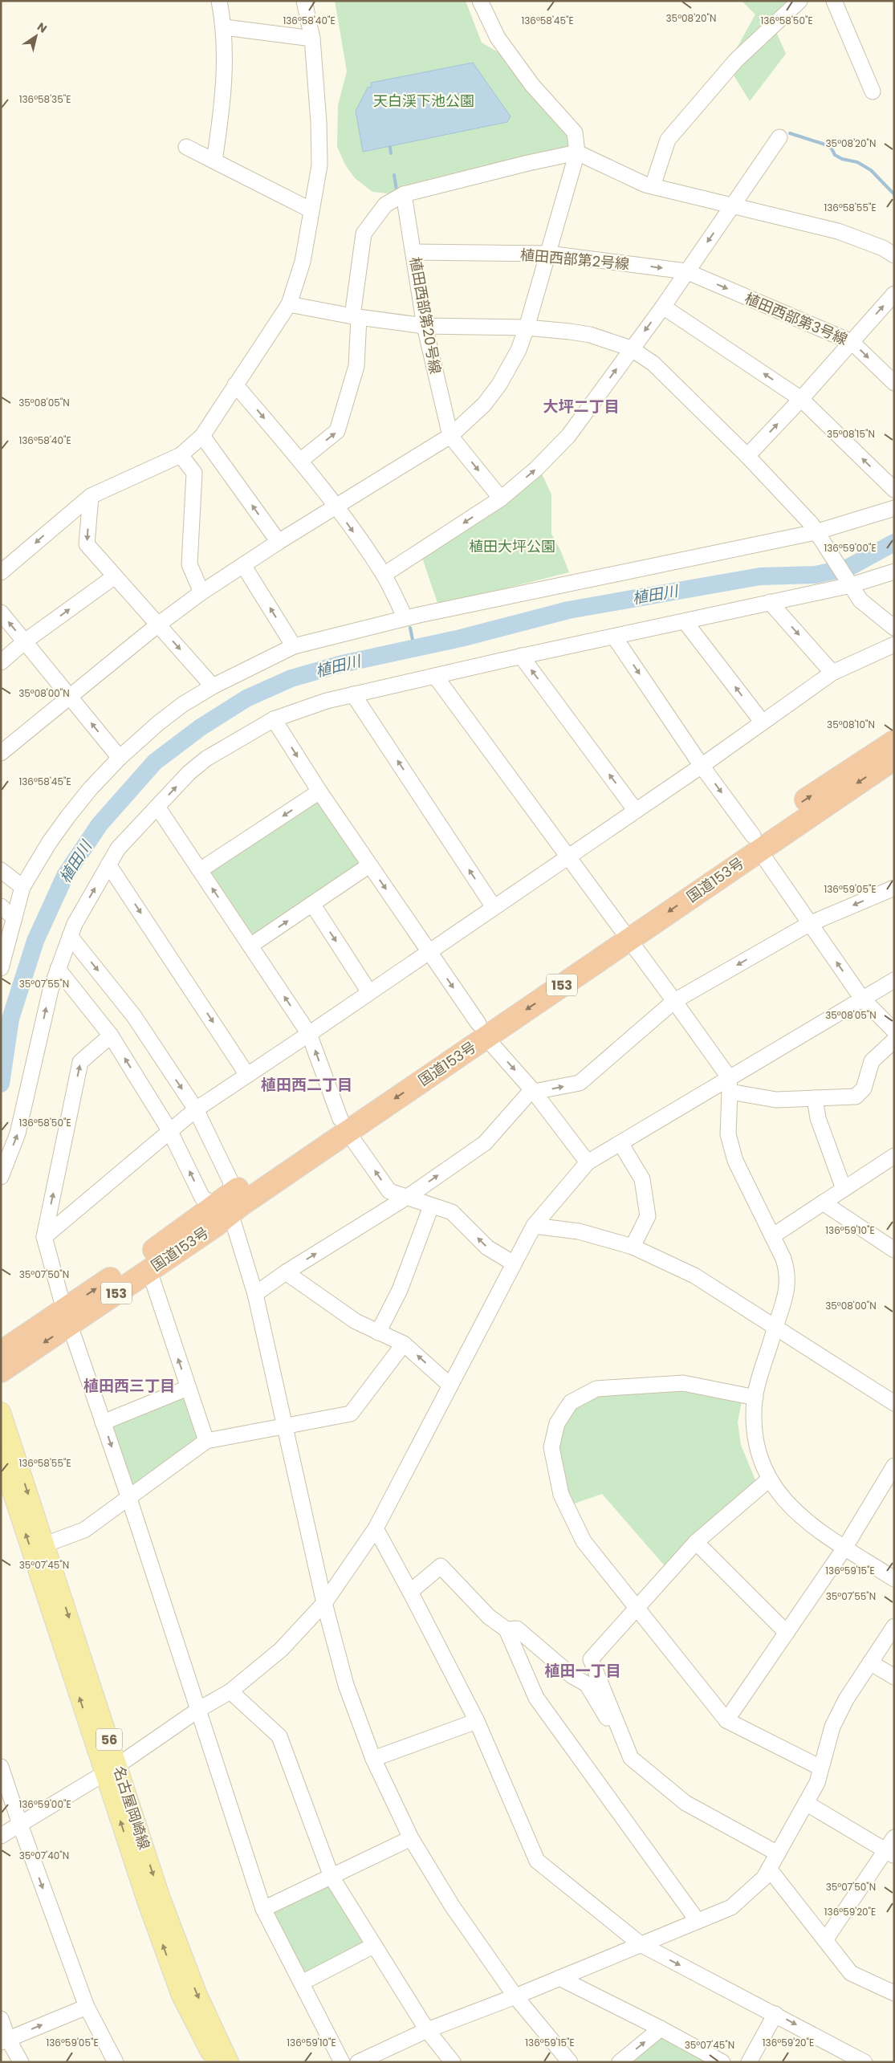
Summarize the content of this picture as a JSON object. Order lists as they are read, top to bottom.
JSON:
{
  "streets": {
    "highway": ["国道153号", "153"],
    "main road": ["56", "名古屋岡崎線"],
    "street": ["植田西部第2号線", "植田西部第20号線", "植田西部第3号線"]
  },
  "crossings": [
    ["植田西部第2号線", "植田西部第20号線"],
    ["植田西部第2号線", "植田西部第3号線"]
  ],
  "districts": [
    "大坪二丁目",
    "植田西二丁目",
    "植田西三丁目",
    "植田一丁目"
  ],
  "water": ["植田川"],
  "parks": ["天白渓下池公園", "植田大坪公園"],
  "north": "top right",
  "coordinates": [
    "35°08'20\"N",
    "136°58'40\"E",
    "136°58'45\"E",
    "136°58'50\"E",
    "136°58'35\"E",
    "136°58'55\"E",
    "35°08'05\"N",
    "35°08'15\"N",
    "136°59'00\"E",
    "35°08'00\"N",
    "35°08'10\"N",
    "136°59'05\"E",
    "35°07'55\"N",
    "136°59'10\"E",
    "35°07'50\"N",
    "35°07'45\"N",
    "136°59'15\"E",
    "35°07'40\"N",
    "136°59'20\"E"
  ]
}
